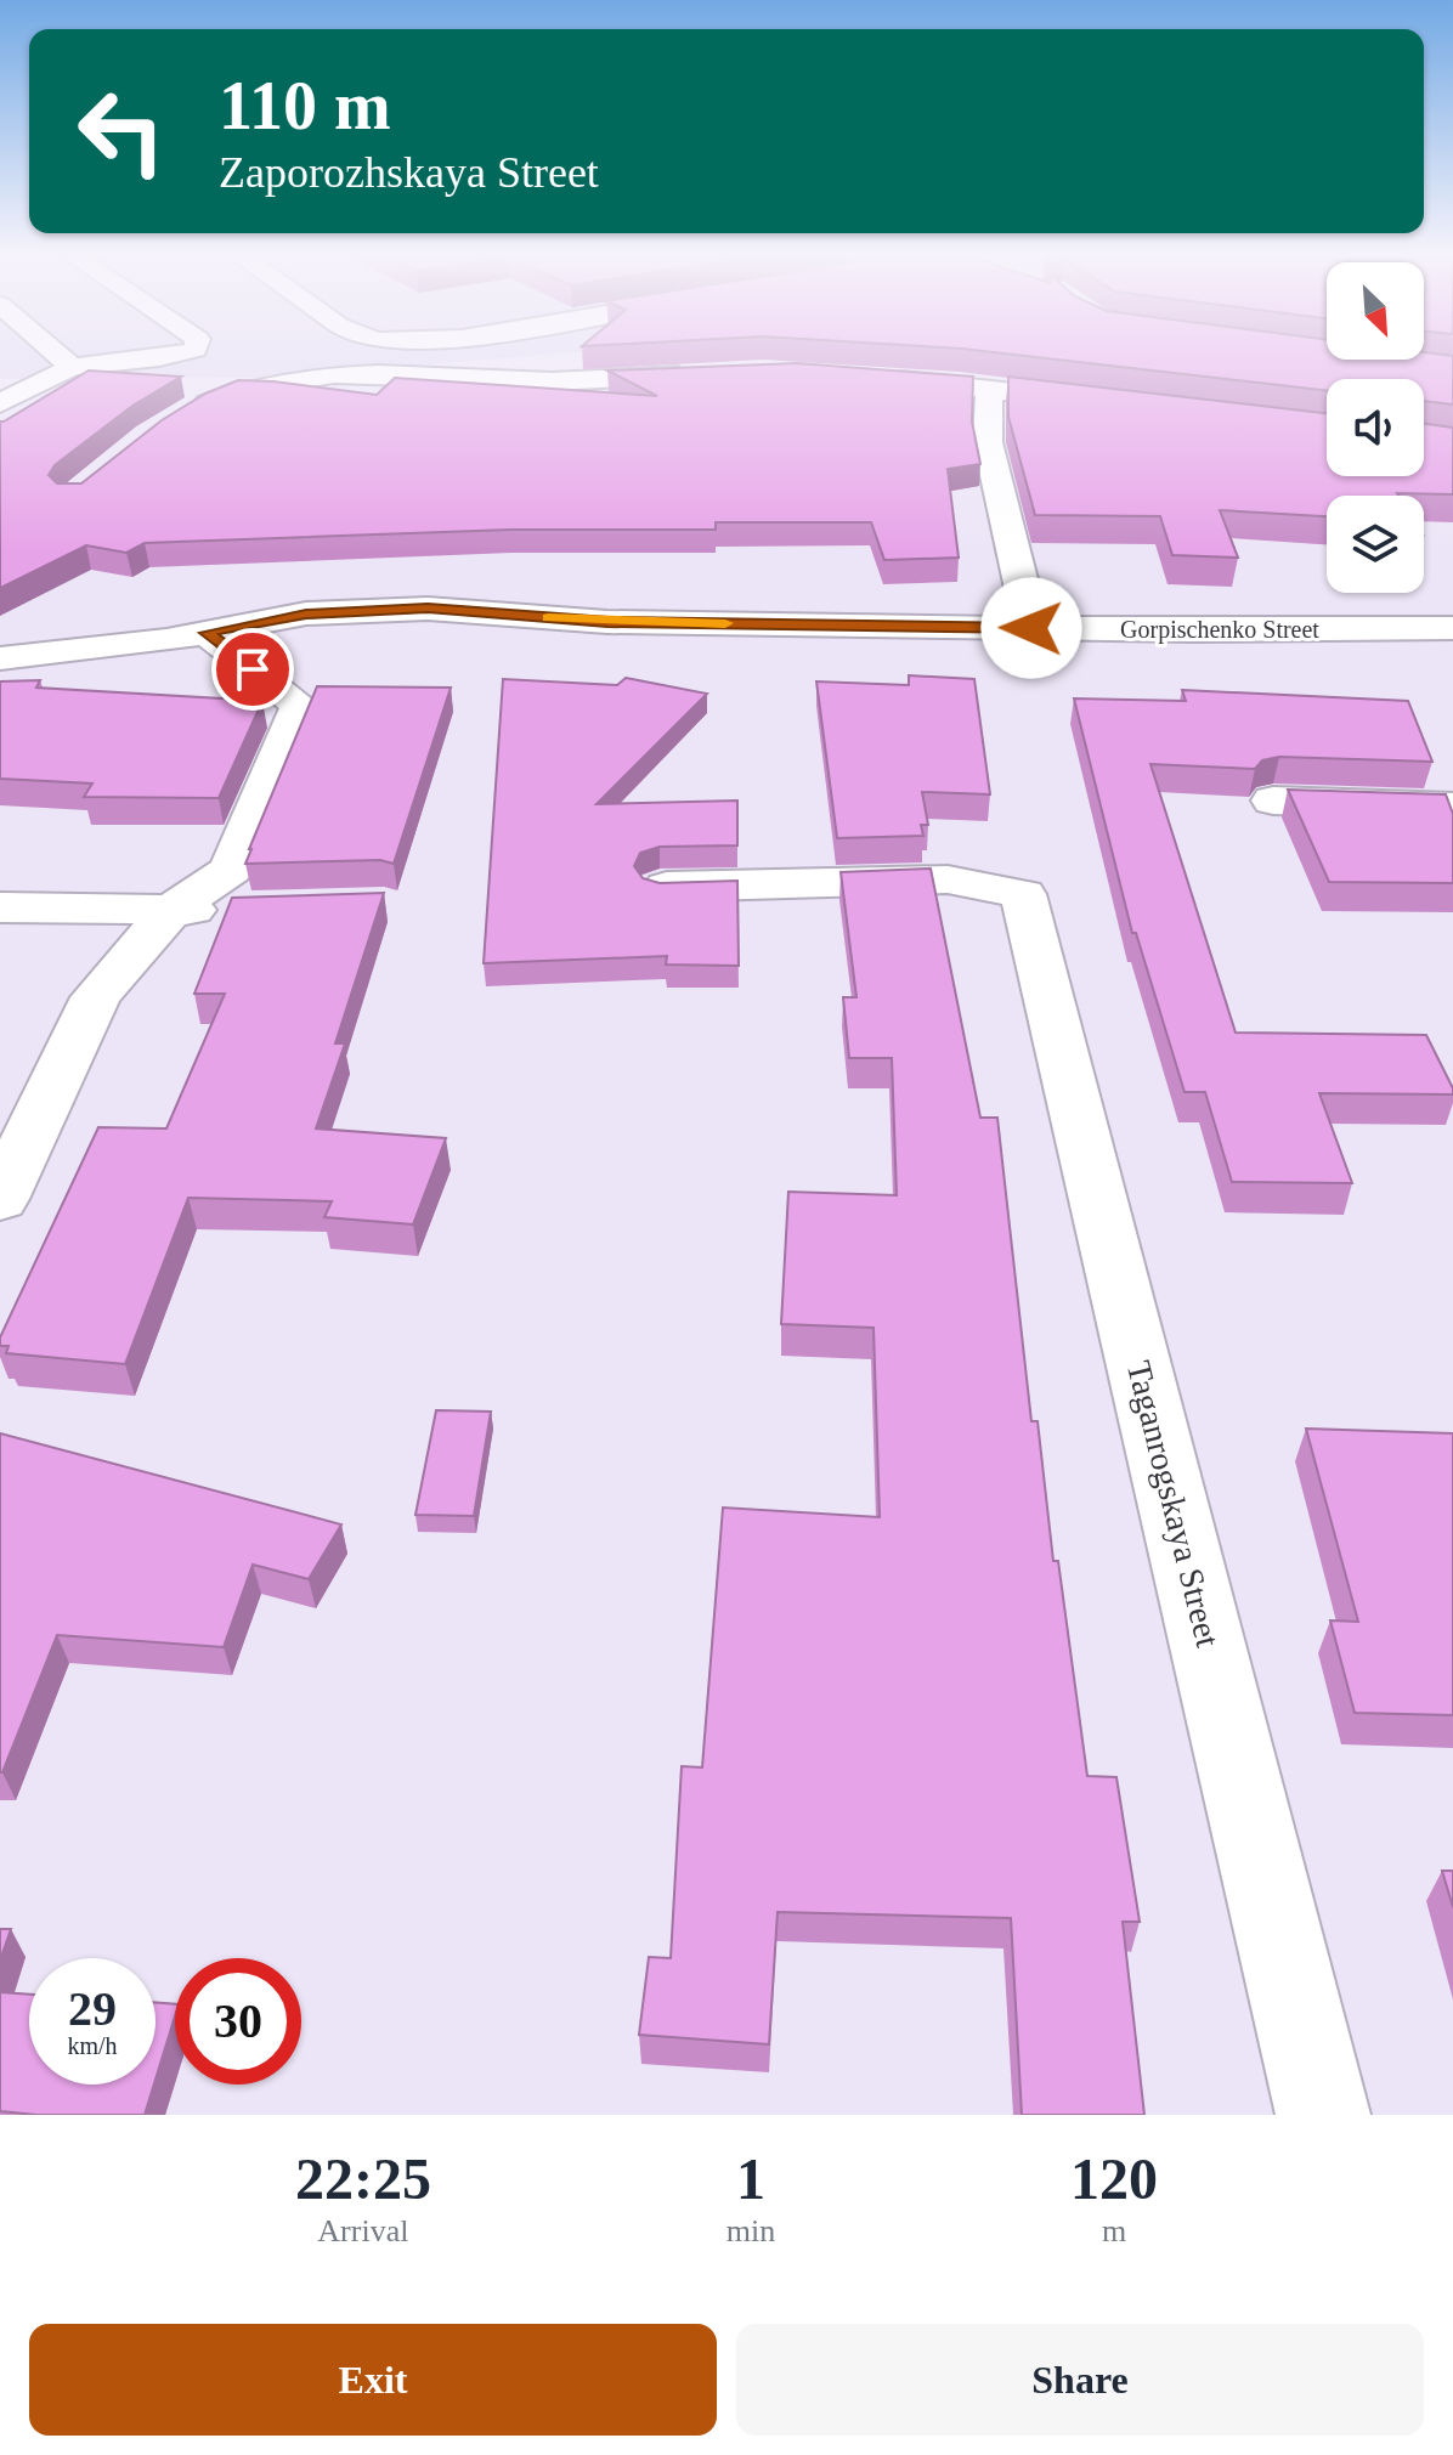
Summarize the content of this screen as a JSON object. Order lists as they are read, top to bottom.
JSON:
{
  "streets": {
    "street": ["Gorpischenko Street", "Taganrogskaya Street"]
  },
  "north": "bottom right",
  "page": {
    "turn": ["110 m", "Zaporozhskaya Street"],
    "speed": "29 km/h",
    "limit": "30",
    "eta": [
      "22:25",
      "Arrival",
      "1",
      "min",
      "120",
      "m"
    ],
    "buttons": ["Exit", "Share"]
  }
}
